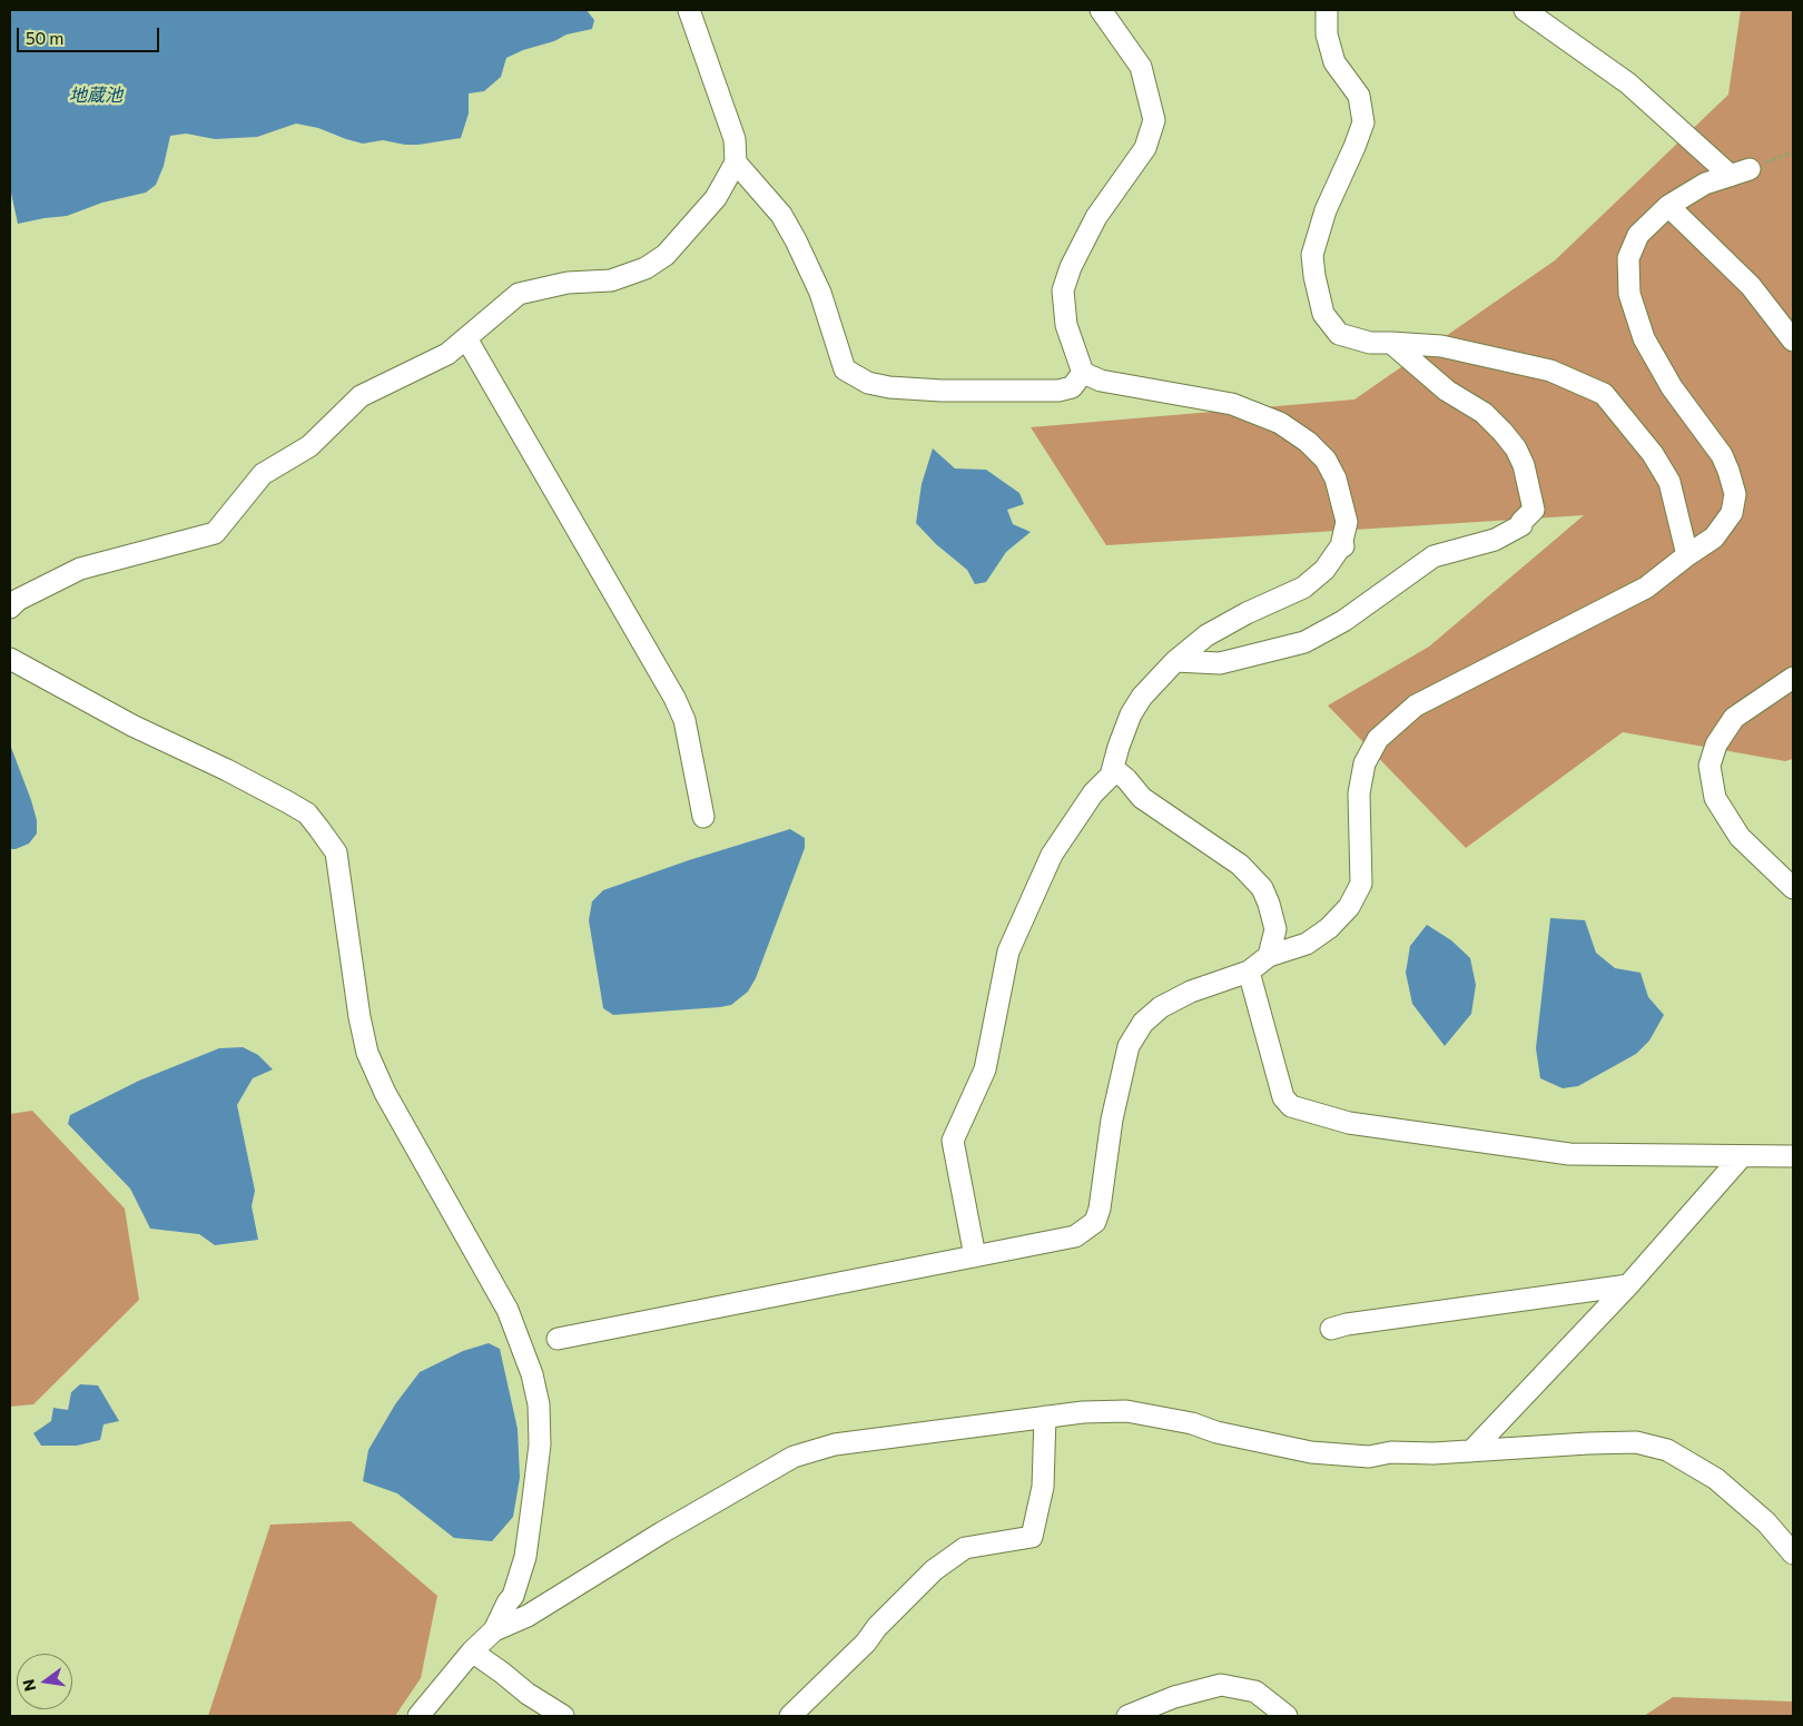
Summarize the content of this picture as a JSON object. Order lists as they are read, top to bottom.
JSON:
{
  "water": ["地蔵池"],
  "scale_bar": "50 m",
  "north": "left"
}
